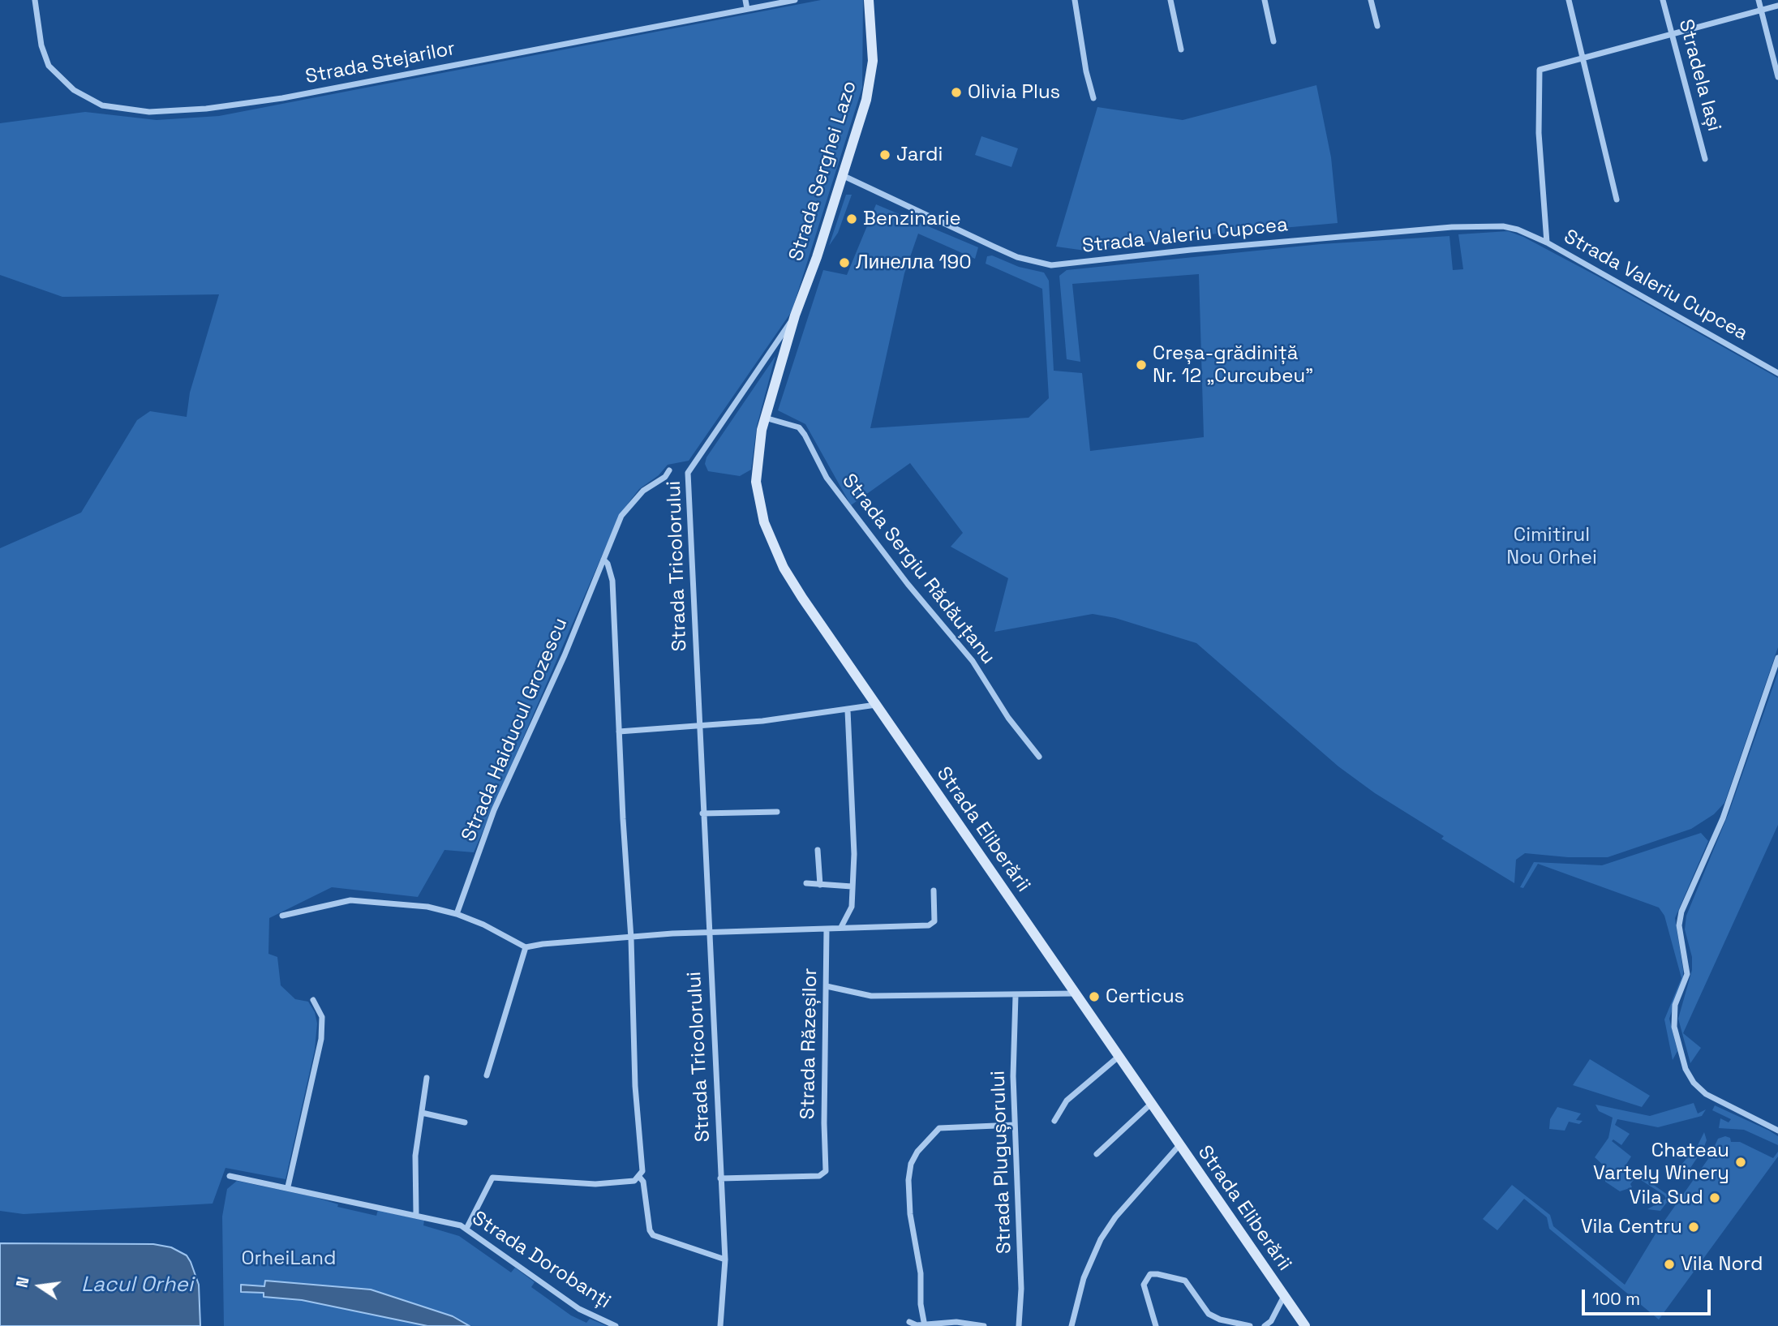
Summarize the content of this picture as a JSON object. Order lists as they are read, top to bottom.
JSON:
{
  "streets": {
    "street": [
      "Strada Stejarilor",
      "Stradela Iași",
      "Strada Serghei Lazo",
      "Strada Valeriu Cupcea",
      "Strada Tricolorului",
      "Strada Sergiu Rădăuțanu",
      "Strada Haiducul Grozescu",
      "Strada Eliberării",
      "Strada Răzeșilor",
      "Strada Plugușorului",
      "Strada Dorobanți"
    ]
  },
  "crossings": [
    ["Strada Serghei Lazo", "Strada Valeriu Cupcea"],
    ["Strada Serghei Lazo", "Strada Tricolorului"],
    ["Strada Serghei Lazo", "Strada Eliberării"],
    ["Strada Tricolorului", "Strada Eliberării"],
    ["Strada Tricolorului", "Strada Răzeșilor"],
    ["Strada Sergiu Rădăuțanu", "Strada Eliberării"]
  ],
  "water": ["Lacul Orhei"],
  "parks": ["Cimitirul Nou Orhei", "OrheiLand"],
  "places": [
    "Olivia Plus",
    "Jardi",
    "Benzinarie",
    "Линелла 190",
    "Creșa-grădiniță Nr. 12 „Curcubeu”",
    "Certicus",
    "Chateau Vartely Winery",
    "Vila Sud",
    "Vila Centru",
    "Vila Nord"
  ],
  "scale_bar": "100 m",
  "north": "left"
}
